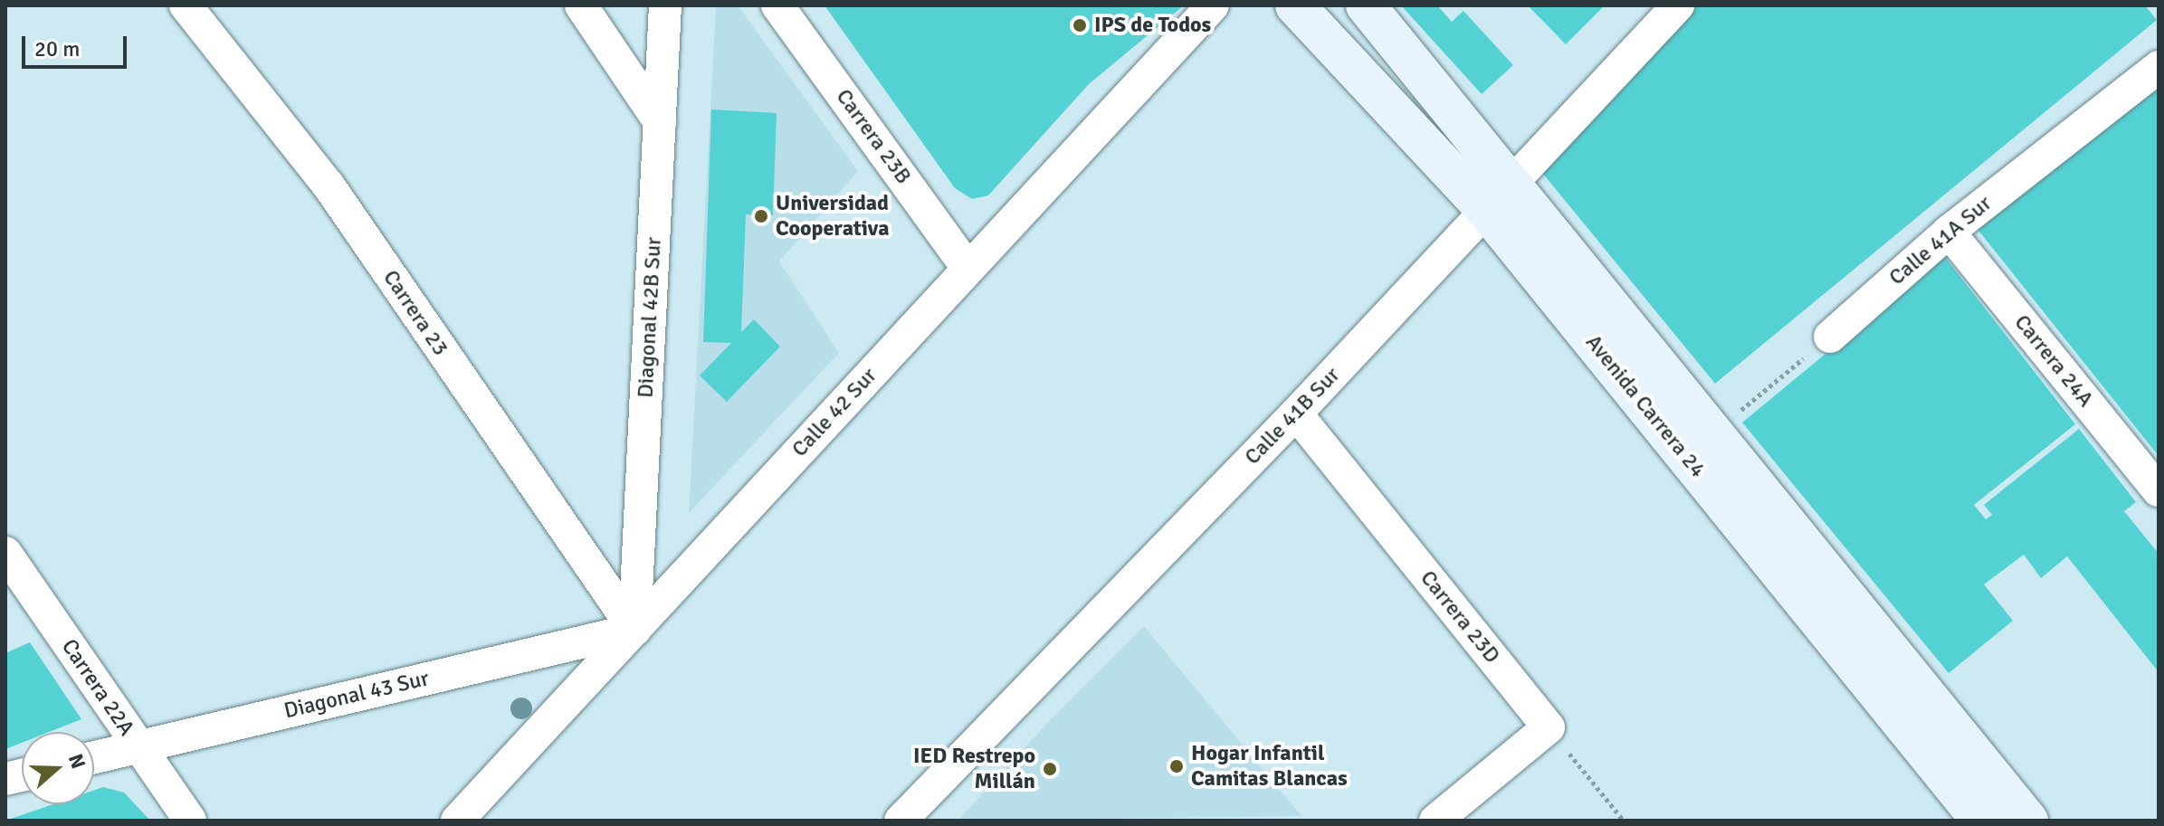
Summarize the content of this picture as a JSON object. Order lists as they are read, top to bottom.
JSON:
{
  "streets": {
    "main road": ["Avenida Carrera 24"],
    "street": [
      "Carrera 23B",
      "Calle 41A Sur",
      "Carrera 23",
      "Diagonal 42B Sur",
      "Carrera 24A",
      "Calle 42 Sur",
      "Calle 41B Sur",
      "Carrera 23D",
      "Carrera 22A",
      "Diagonal 43 Sur"
    ]
  },
  "crossings": [
    ["Carrera 23B", "Calle 42 Sur"],
    ["Calle 41A Sur", "Carrera 24A"],
    ["Carrera 23", "Diagonal 42B Sur"],
    ["Carrera 23", "Calle 42 Sur"],
    ["Carrera 23", "Diagonal 43 Sur"],
    ["Diagonal 42B Sur", "Calle 42 Sur"],
    ["Diagonal 42B Sur", "Diagonal 43 Sur"],
    ["Avenida Carrera 24", "Calle 41B Sur"],
    ["Calle 42 Sur", "Diagonal 43 Sur"],
    ["Calle 41B Sur", "Carrera 23D"],
    ["Carrera 22A", "Diagonal 43 Sur"]
  ],
  "places": [
    "IPS de Todos",
    "Universidad Cooperativa",
    "Hogar Infantil Camitas Blancas",
    "IED Restrepo Millán"
  ],
  "scale_bar": "20 m",
  "north": "right"
}
